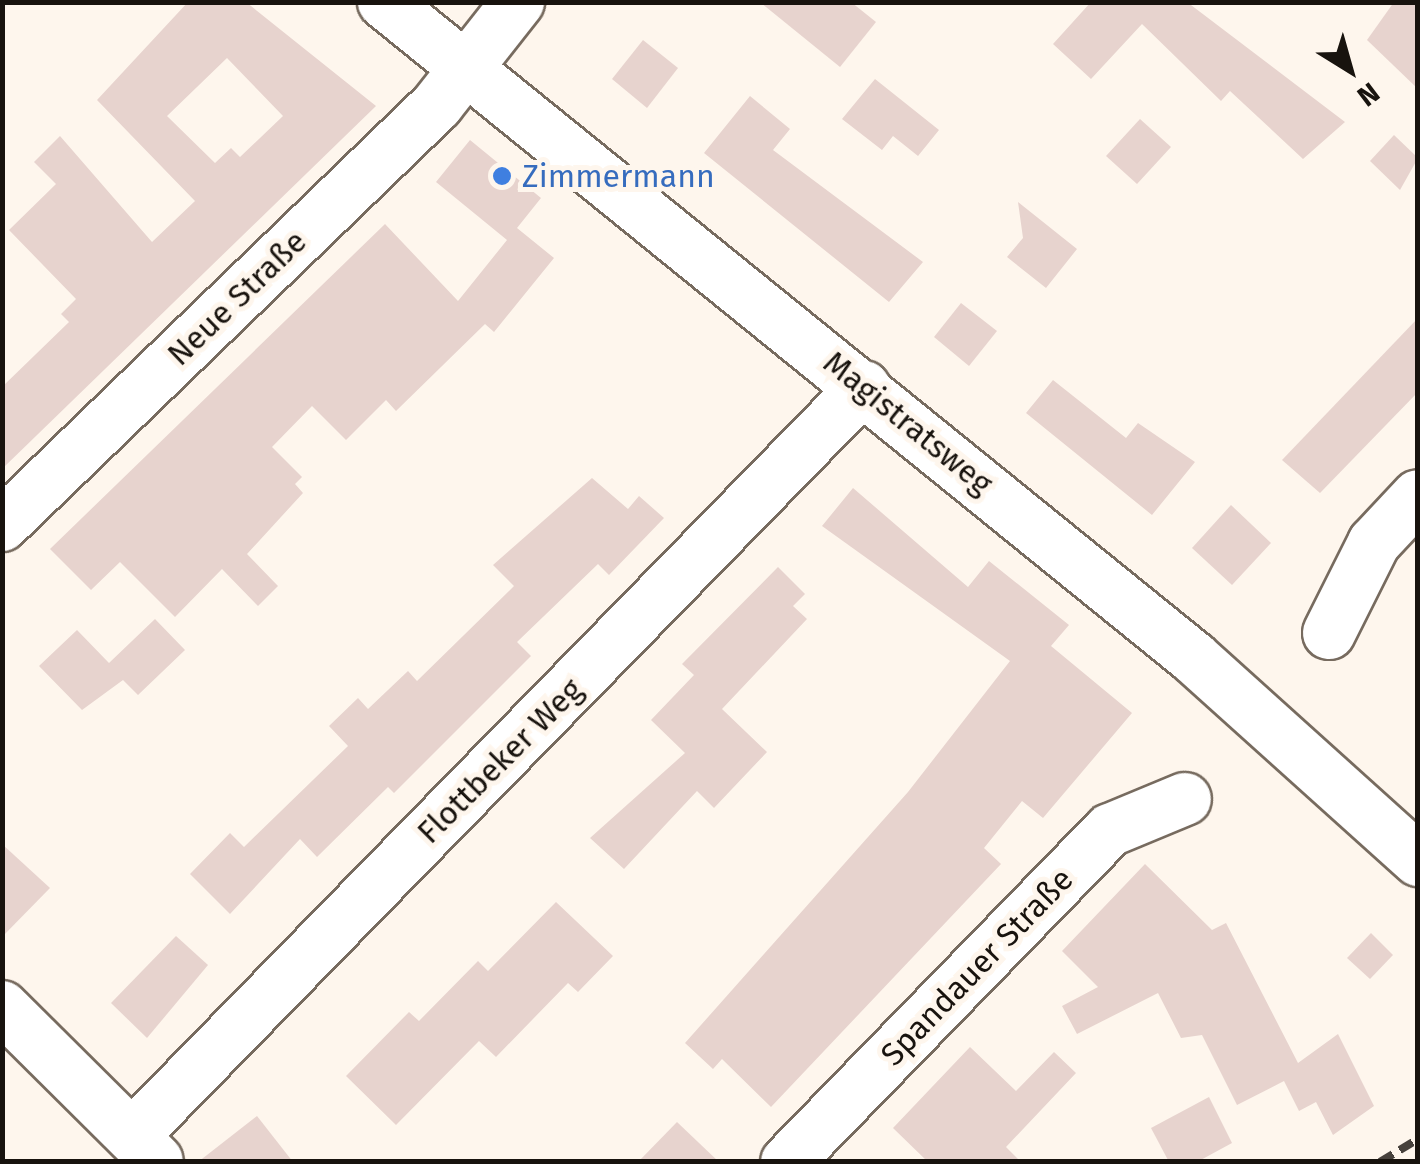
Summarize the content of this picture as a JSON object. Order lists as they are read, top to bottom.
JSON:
{
  "streets": {
    "street": [
      "Neue Straße",
      "Magistratsweg",
      "Flottbeker Weg",
      "Spandauer Straße"
    ]
  },
  "crossings": [
    ["Neue Straße", "Magistratsweg"],
    ["Magistratsweg", "Flottbeker Weg"]
  ],
  "places": ["Zimmermann"],
  "north": "bottom right"
}
